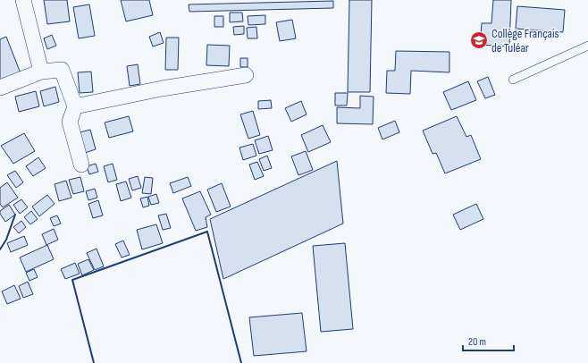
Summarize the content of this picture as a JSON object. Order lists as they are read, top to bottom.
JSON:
{
  "places": {
    "school or university": ["Collège Français de Tuléar"]
  },
  "scale_bar": "20 m"
}
